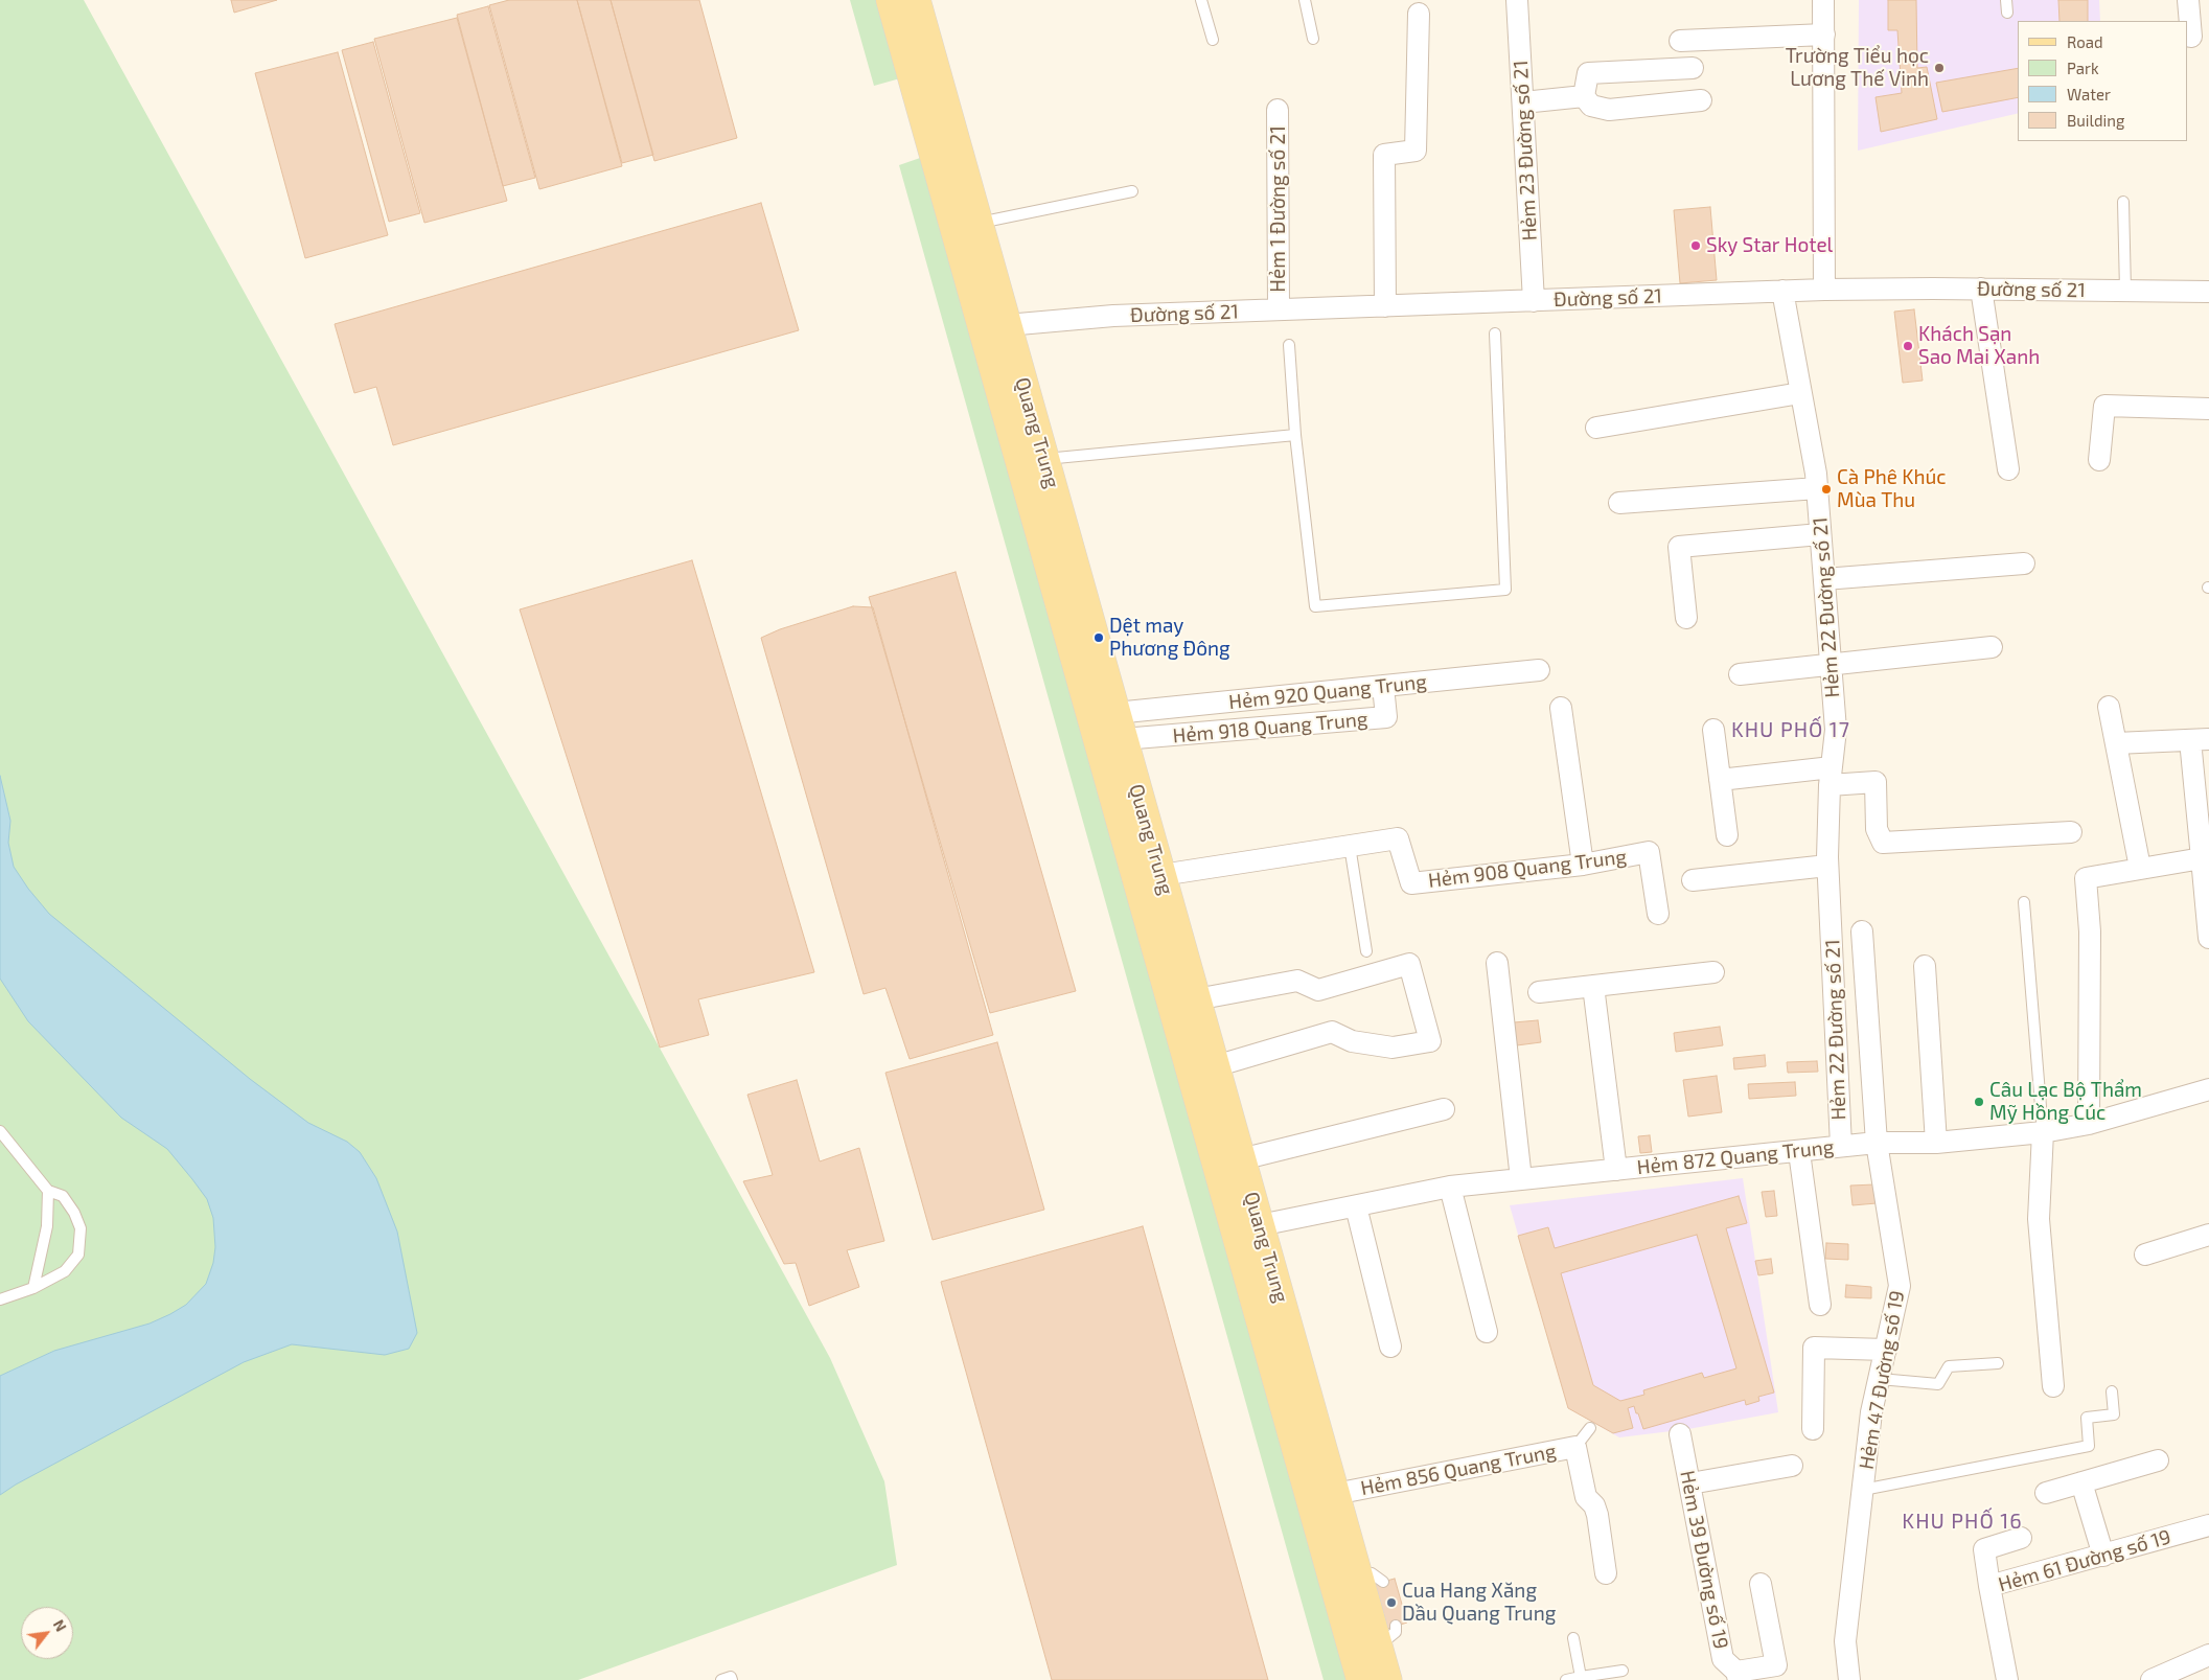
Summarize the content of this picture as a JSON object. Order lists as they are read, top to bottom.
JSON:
{
  "streets": {
    "main road": ["Quang Trung"],
    "street": [
      "Hẻm 23 Đường số 21",
      "Hẻm 1 Đường số 21",
      "Đường số 21",
      "Hẻm 22 Đường số 21",
      "Hẻm 920 Quang Trung",
      "Hẻm 918 Quang Trung",
      "Hẻm 908 Quang Trung",
      "Hẻm 872 Quang Trung",
      "Hẻm 47 Đường số 19",
      "Hẻm 856 Quang Trung",
      "Hẻm 39 Đường số 19",
      "Hẻm 61 Đường số 19"
    ]
  },
  "crossings": [
    ["Hẻm 23 Đường số 21", "Đường số 21"],
    ["Hẻm 1 Đường số 21", "Đường số 21"],
    ["Đường số 21", "Quang Trung"],
    ["Đường số 21", "Hẻm 22 Đường số 21"],
    ["Quang Trung", "Hẻm 920 Quang Trung"],
    ["Quang Trung", "Hẻm 918 Quang Trung"],
    ["Quang Trung", "Hẻm 908 Quang Trung"],
    ["Quang Trung", "Hẻm 872 Quang Trung"],
    ["Quang Trung", "Hẻm 856 Quang Trung"],
    ["Hẻm 22 Đường số 21", "Hẻm 872 Quang Trung"],
    ["Hẻm 920 Quang Trung", "Hẻm 918 Quang Trung"],
    ["Hẻm 872 Quang Trung", "Hẻm 47 Đường số 19"]
  ],
  "districts": ["KHU PHỐ 17", "KHU PHỐ 16"],
  "places": [
    "Trường Tiểu học Lương Thế Vinh",
    "Sky Star Hotel",
    "Khách Sạn Sao Mai Xanh",
    "Cà Phê Khúc Mùa Thu",
    "Dệt may Phương Đông",
    "Câu Lạc Bộ Thẩm Mỹ Hồng Cúc",
    "Cua Hang Xăng Dầu Quang Trung"
  ],
  "legend": [
    "Road",
    "Park",
    "Water",
    "Building"
  ],
  "north": "top right"
}
